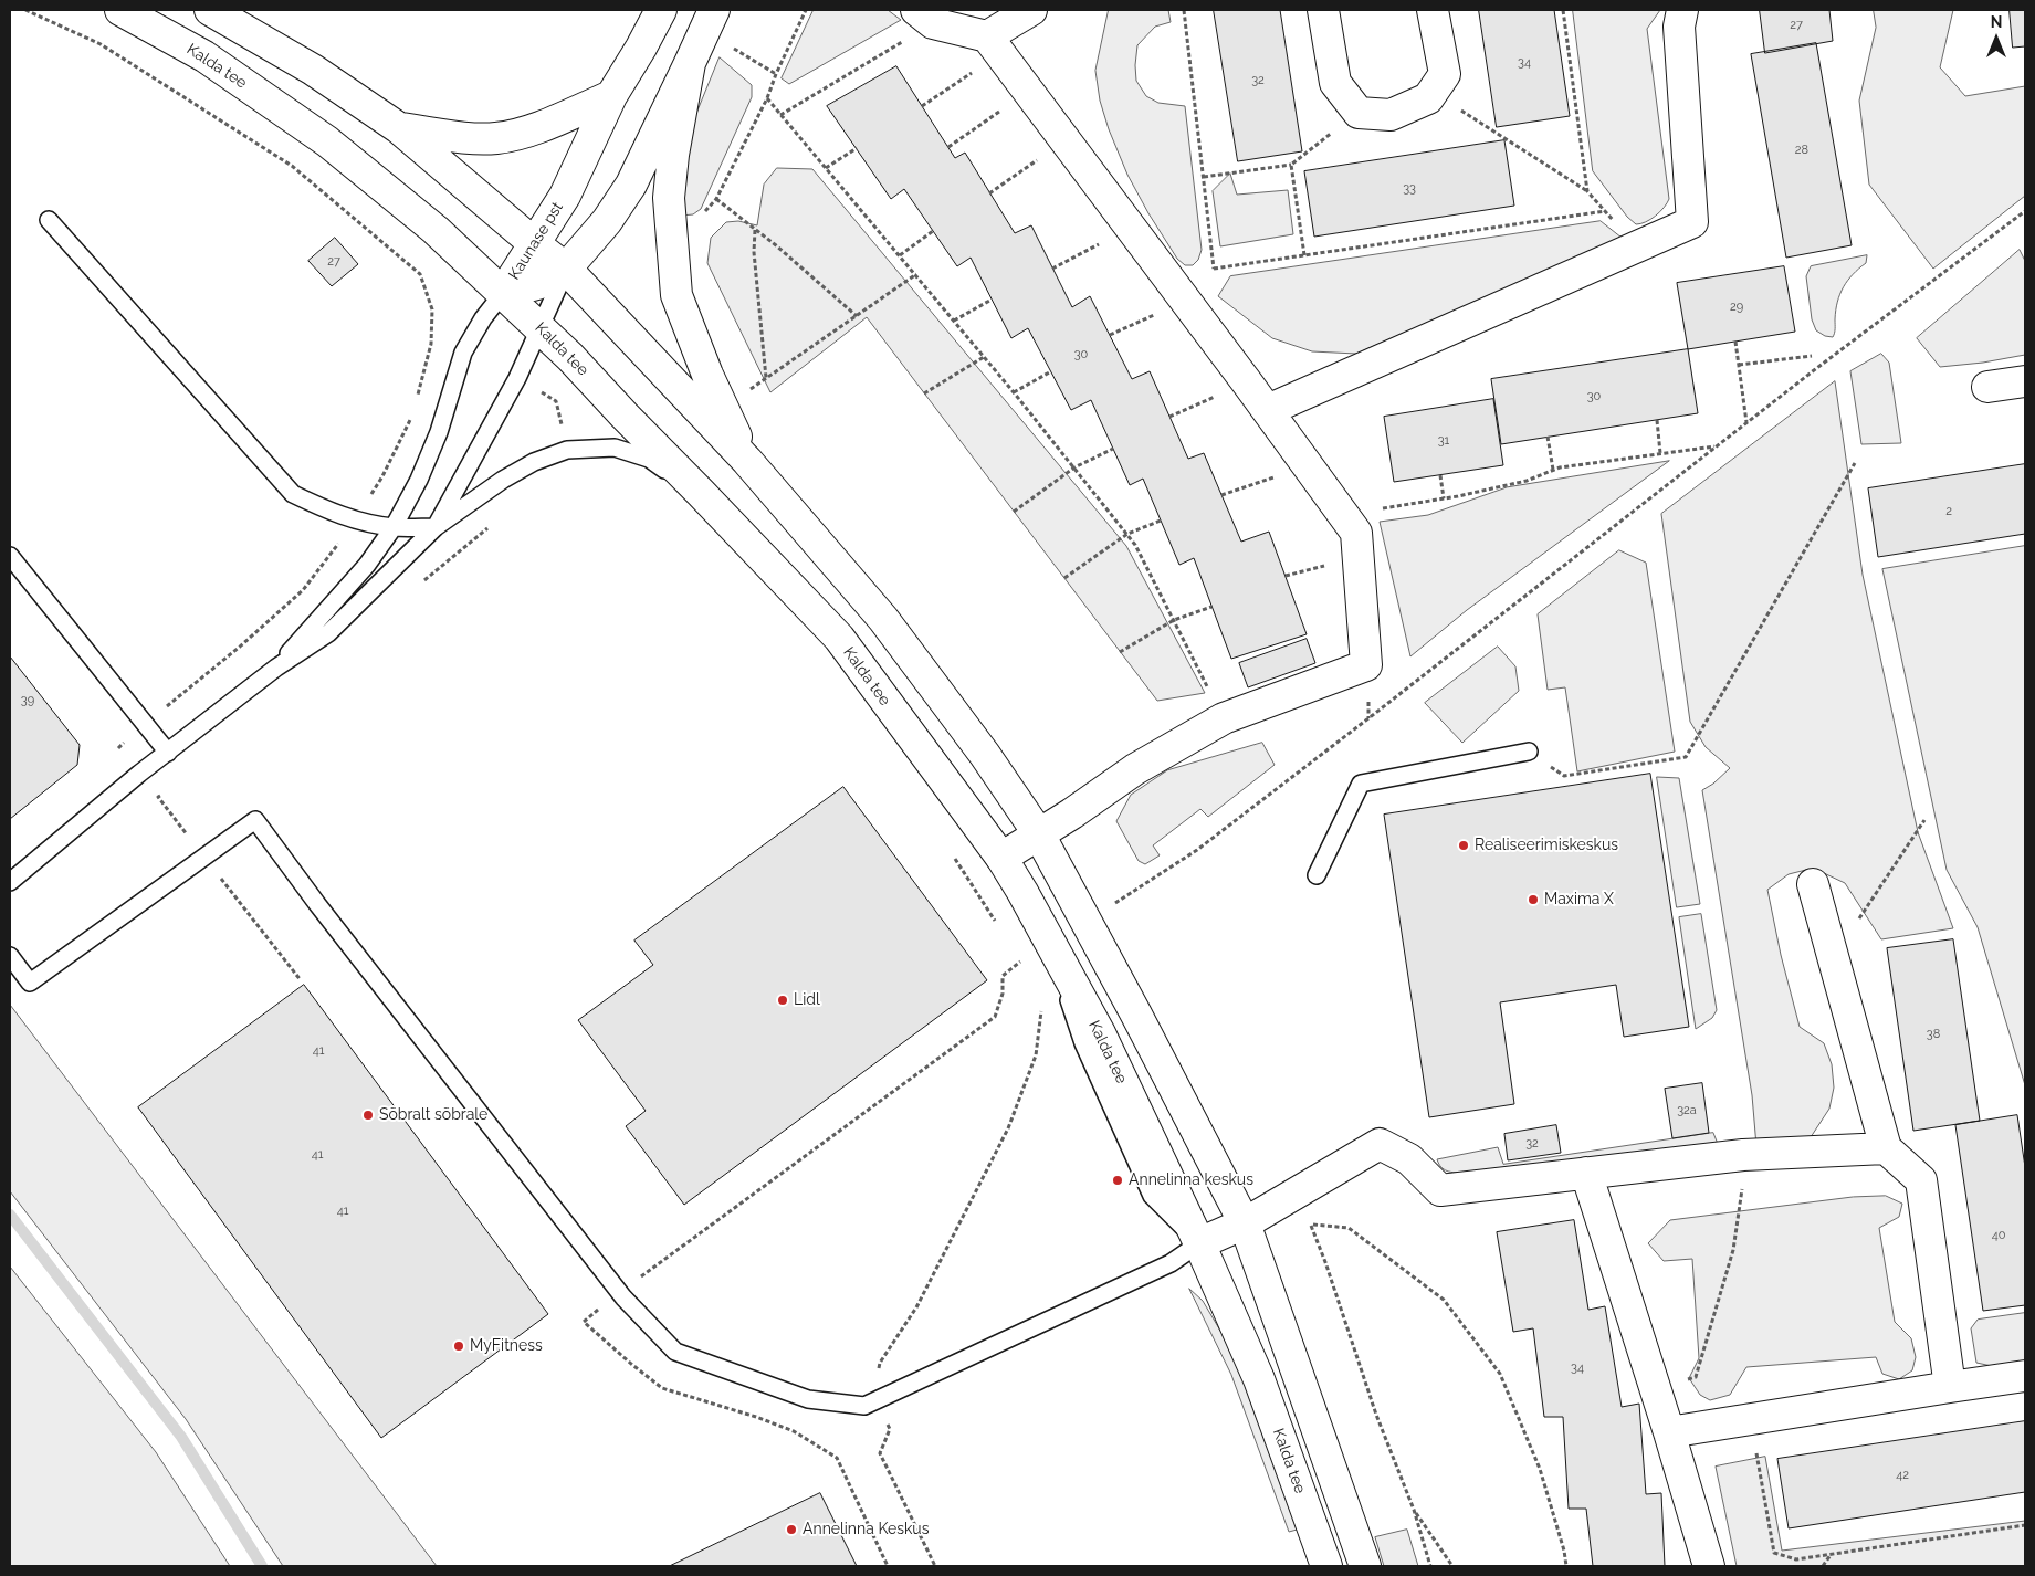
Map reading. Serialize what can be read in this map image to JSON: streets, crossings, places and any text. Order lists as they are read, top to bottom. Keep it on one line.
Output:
{"streets":{"street":["Kalda tee","Kaunase pst"]},"crossings":[["Kalda tee","Kaunase pst"]],"places":["Realiseerimiskeskus","Maxima X","Lidl","Sõbralt sõbrale","Annelinna keskus","MyFitness","Annelinna Keskus"],"house_numbers":["27","34","32","28","33","27","29","30","30","31","2","39","38","41","32a","32","41","41","40","34","42"],"north":"top"}
